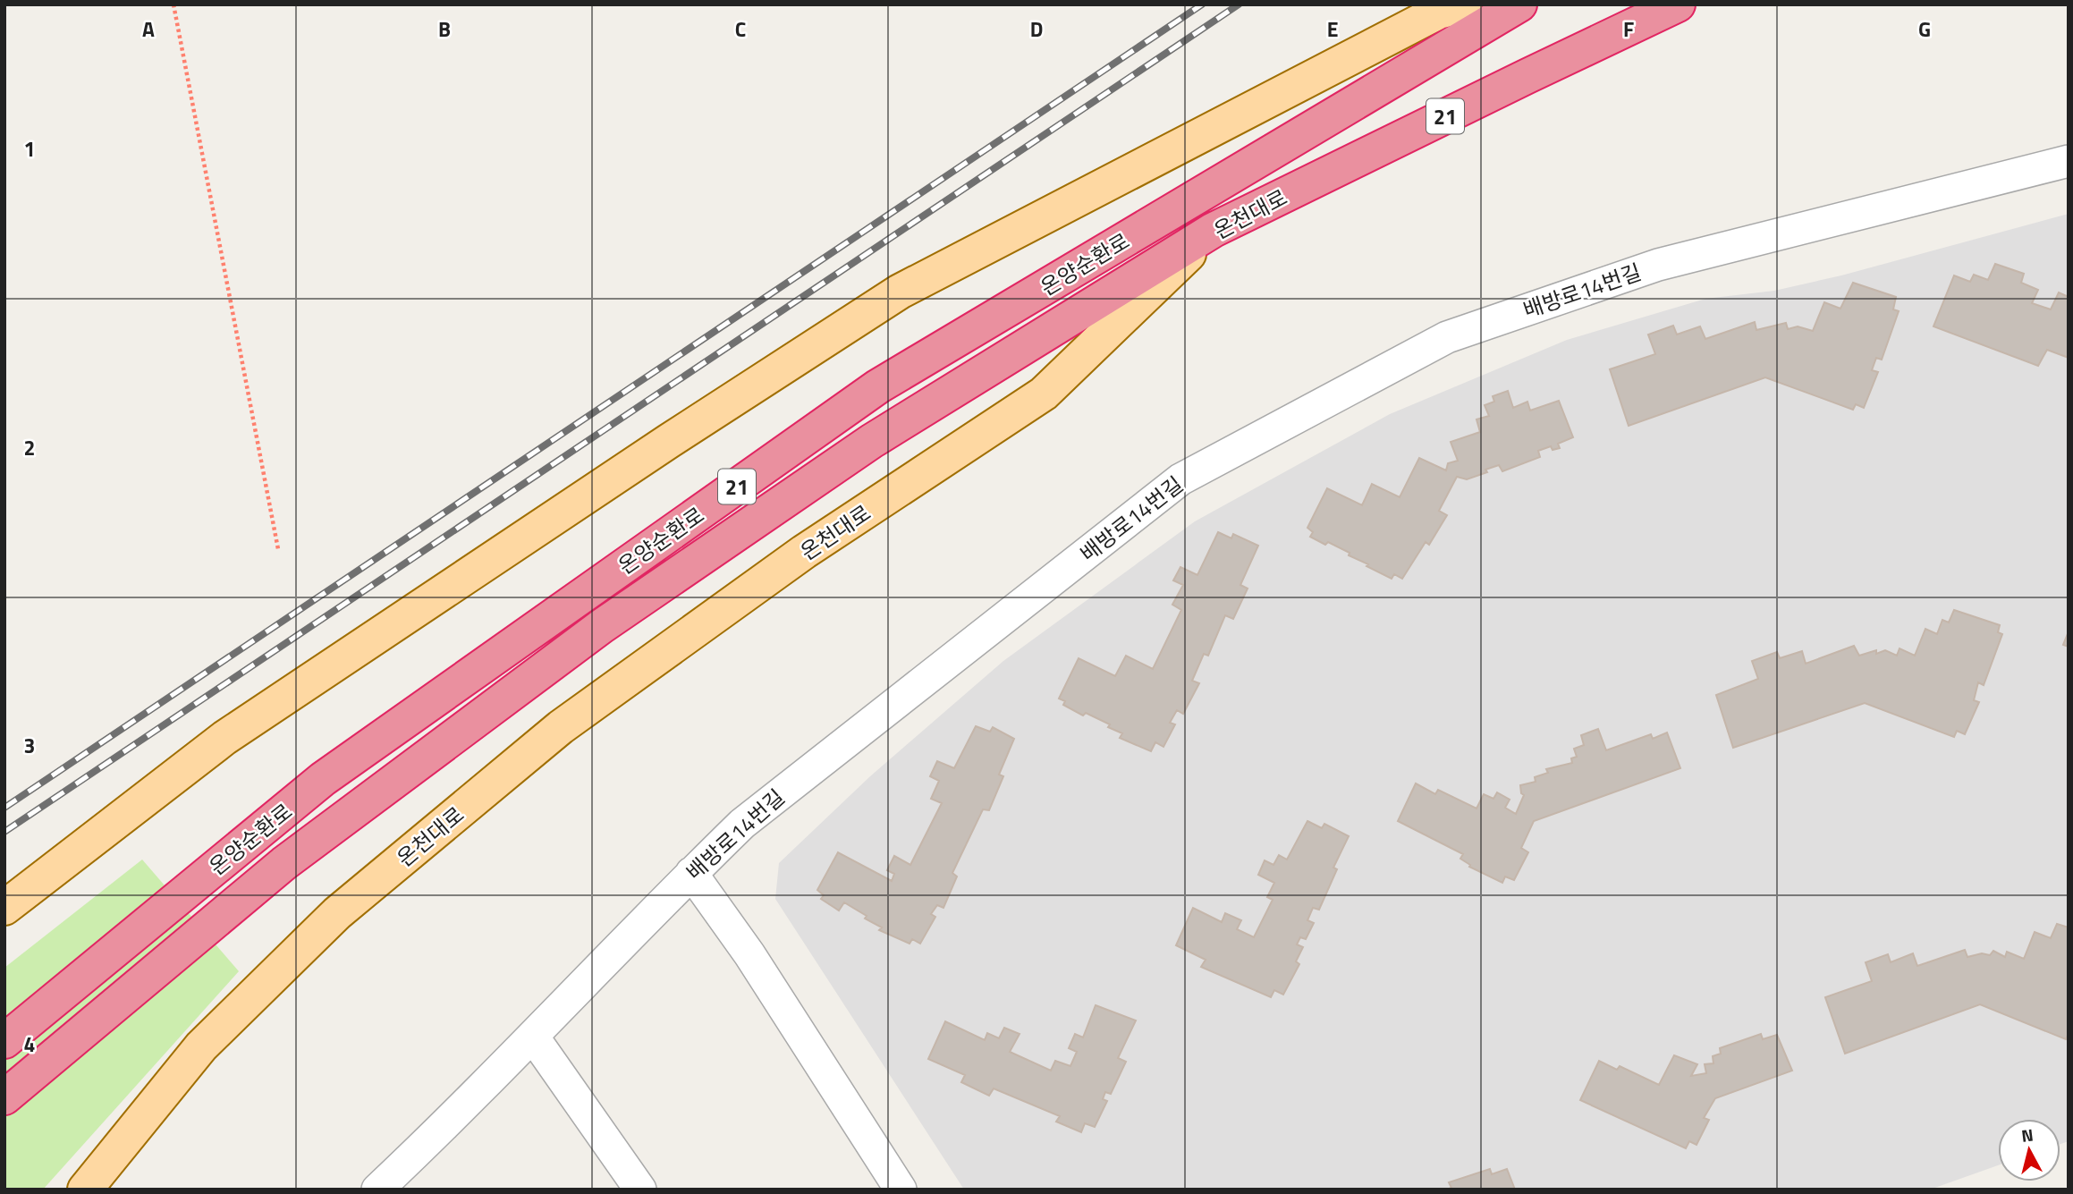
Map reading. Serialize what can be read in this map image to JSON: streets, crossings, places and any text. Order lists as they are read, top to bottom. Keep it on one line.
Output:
{"streets":{"highway":["21","온천대로","온양순환로"],"street":["배방로14번길"]},"crossings":[["온천대로","온양순환로"]],"north":"top","grid":{"columns":["A","B","C","D","E","F","G"],"rows":["1","2","3","4"]}}
